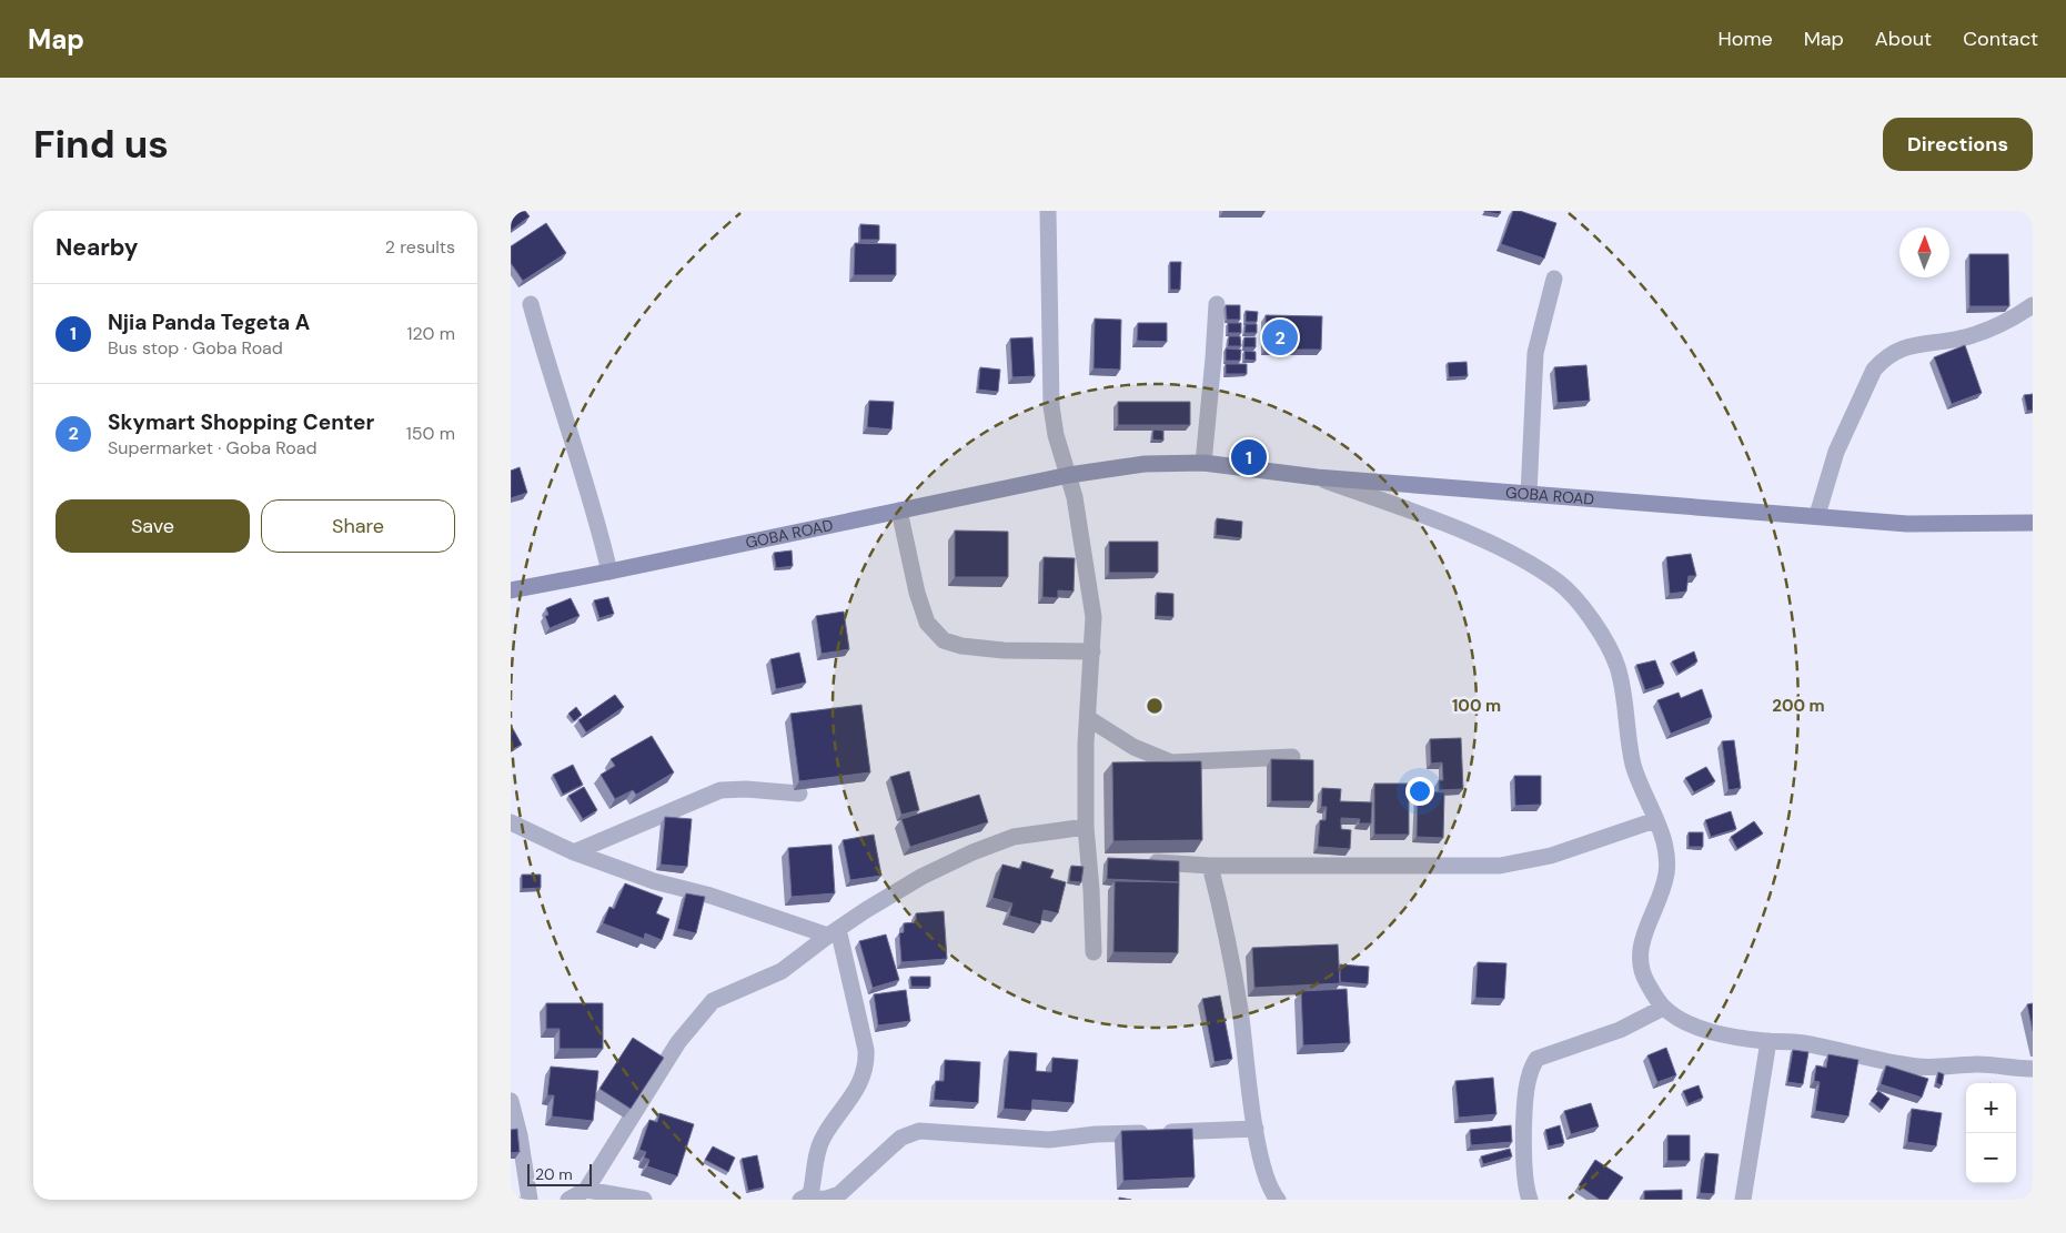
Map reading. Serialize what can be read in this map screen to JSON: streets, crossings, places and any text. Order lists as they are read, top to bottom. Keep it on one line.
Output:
{"streets":{"main road":["GOBA ROAD"]},"scale_bar":"20 m","north":"top","page":{"header":"Map","nav":["Home","Map","About","Contact"],"buttons":["Directions",["Save","Share"]],"title":"Find us","heading":["Nearby","2 results"],"list":[{"mark":"1","name":"Njia Panda Tegeta A","note":"Bus stop · Goba Road","value":"120 m"},{"mark":"2","name":"Skymart Shopping Center","note":"Supermarket · Goba Road","value":"150 m"}],"pins":["2","1"],"map_buttons":["+","−"],"scale":"20 m"},"rings":["100 m","200 m"]}
